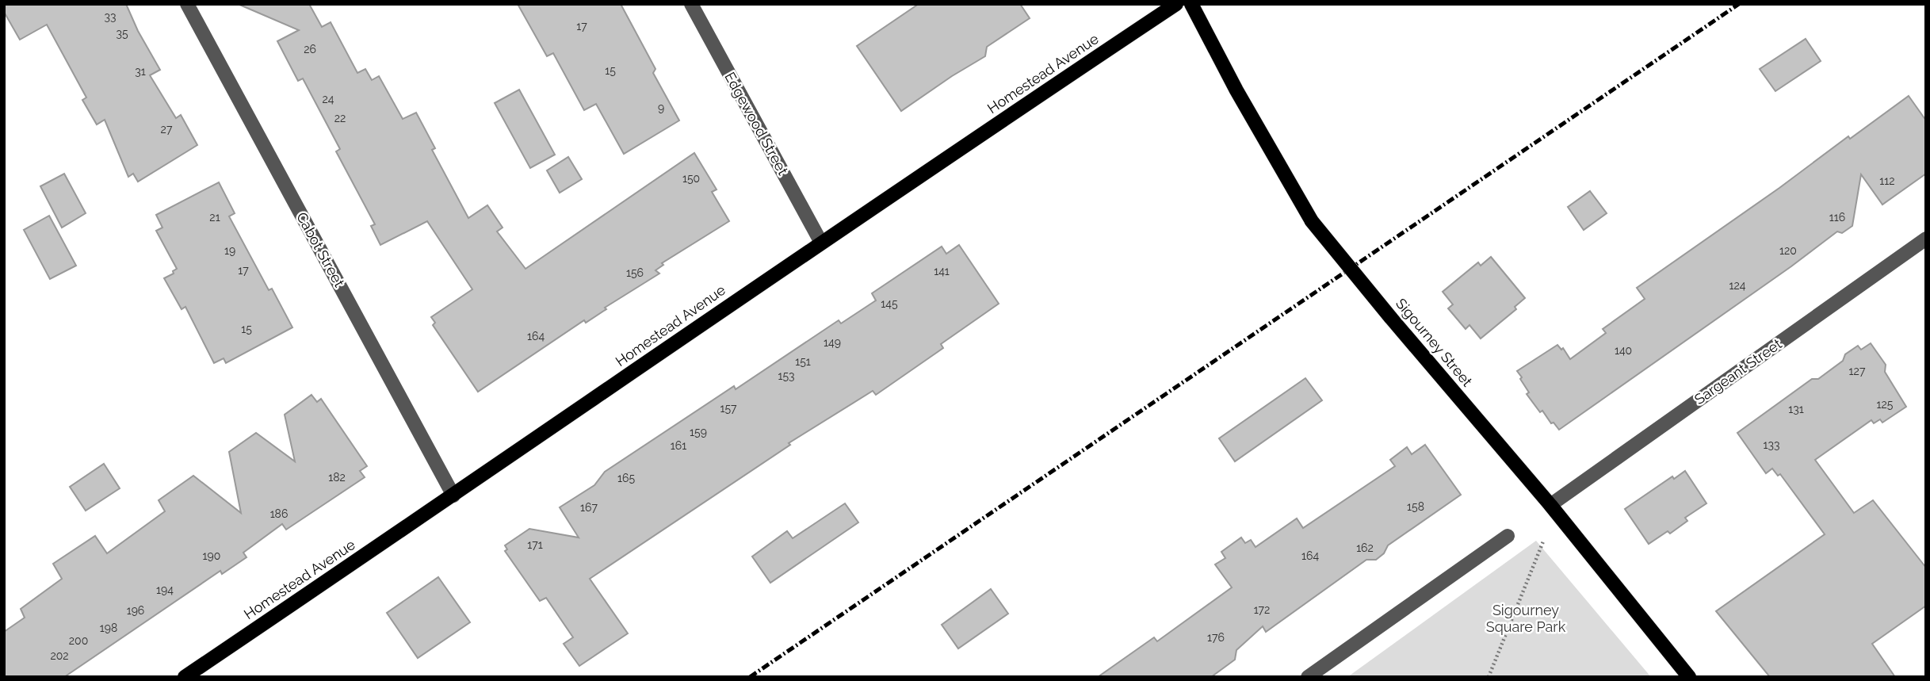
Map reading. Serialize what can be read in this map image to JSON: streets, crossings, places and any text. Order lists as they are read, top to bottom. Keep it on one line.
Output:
{"streets":{"main road":["Homestead Avenue","Sigourney Street"],"street":["Edgewood Street","Cabot Street","Sargeant Street"]},"crossings":[["Homestead Avenue","Edgewood Street"],["Homestead Avenue","Cabot Street"],["Sigourney Street","Sargeant Street"]],"parks":["Sigourney Square Park"],"house_numbers":["33","17","35","26","15","31","24","9","22","27","150","112","21","116","19","120","17","141","156","124","145","15","164","149","140","151","127","153","125","157","131","159","133","161","182","165","158","167","186","171","162","190","164","194","172","196","198","176","200","202"]}
